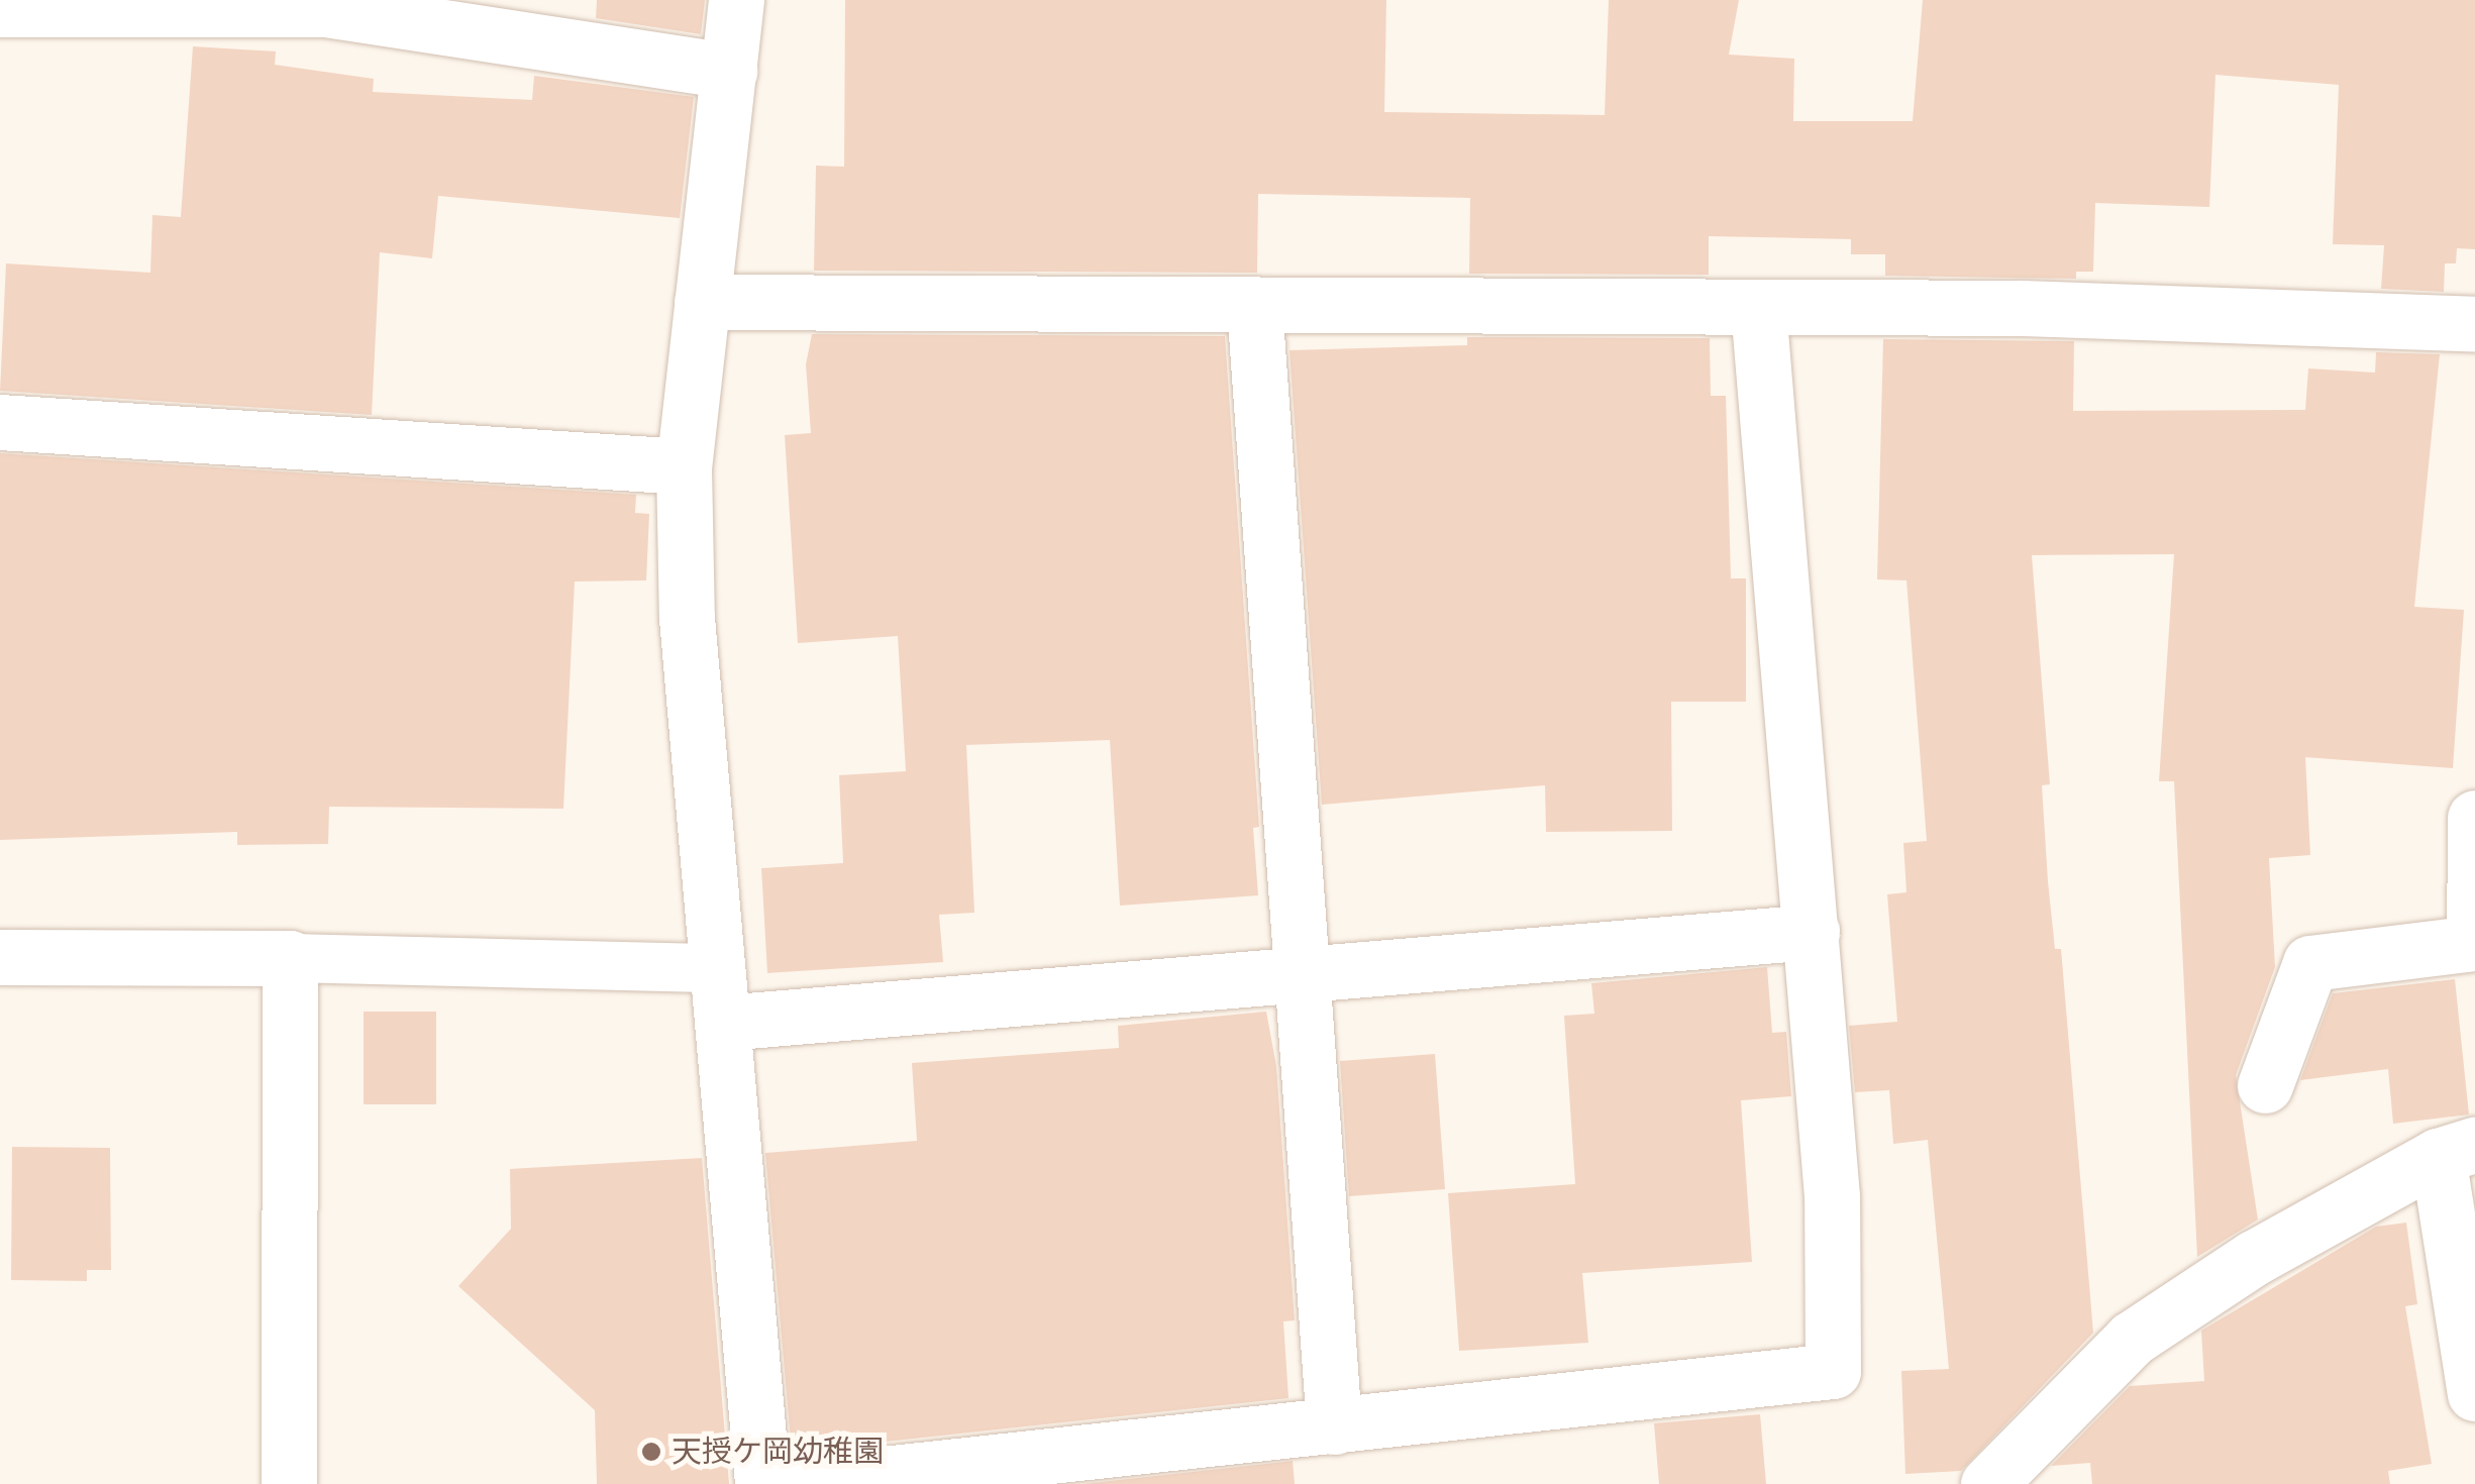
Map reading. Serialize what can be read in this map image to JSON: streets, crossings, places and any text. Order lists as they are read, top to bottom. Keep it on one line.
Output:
{"places":["天授ケ岡幼稚園"]}
